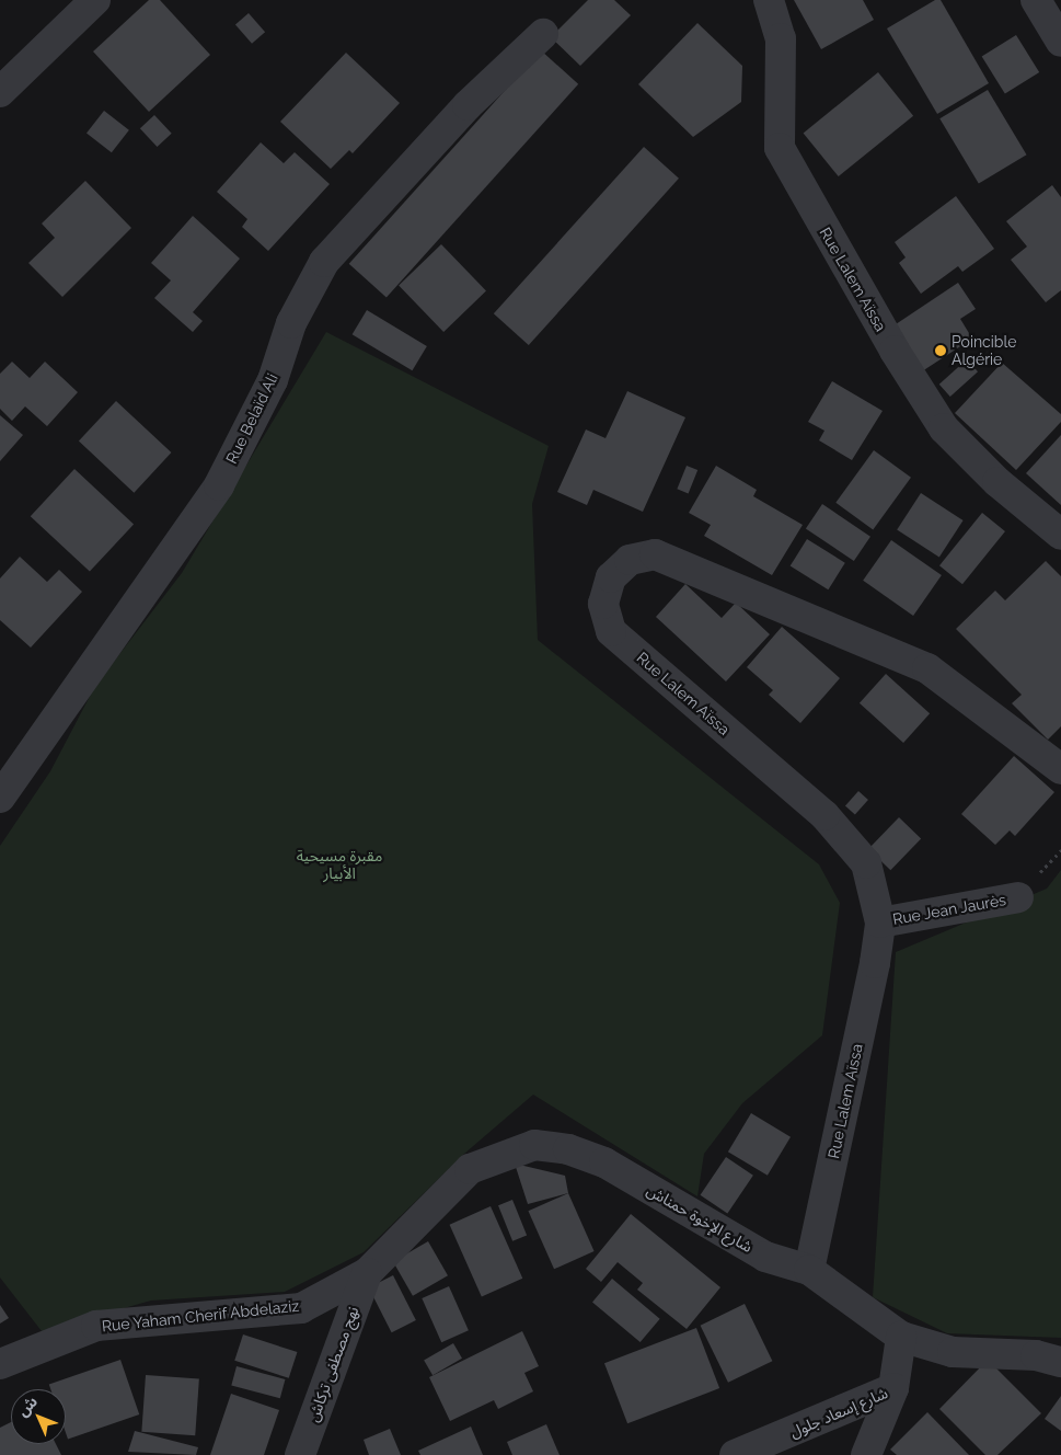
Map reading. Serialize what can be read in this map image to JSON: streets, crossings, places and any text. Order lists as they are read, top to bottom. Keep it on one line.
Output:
{"streets":{"street":["Rue Lalem Aïssa","Rue Belaïd Ali","Rue Jean Jaurès","شارع الإخوة حمناش","Rue Yaham Cherif Abdelaziz","نهج مصطفى تركاش","شارع إسعاد جلول"]},"crossings":[["Rue Lalem Aïssa","Rue Jean Jaurès"],["Rue Lalem Aïssa","شارع الإخوة حمناش"],["شارع الإخوة حمناش","Rue Yaham Cherif Abdelaziz"],["شارع الإخوة حمناش","نهج مصطفى تركاش"],["شارع الإخوة حمناش","شارع إسعاد جلول"],["Rue Yaham Cherif Abdelaziz","نهج مصطفى تركاش"]],"parks":["مقبرة مسيحية الأبيار"],"places":["Poincible Algérie"],"north":"top left"}
